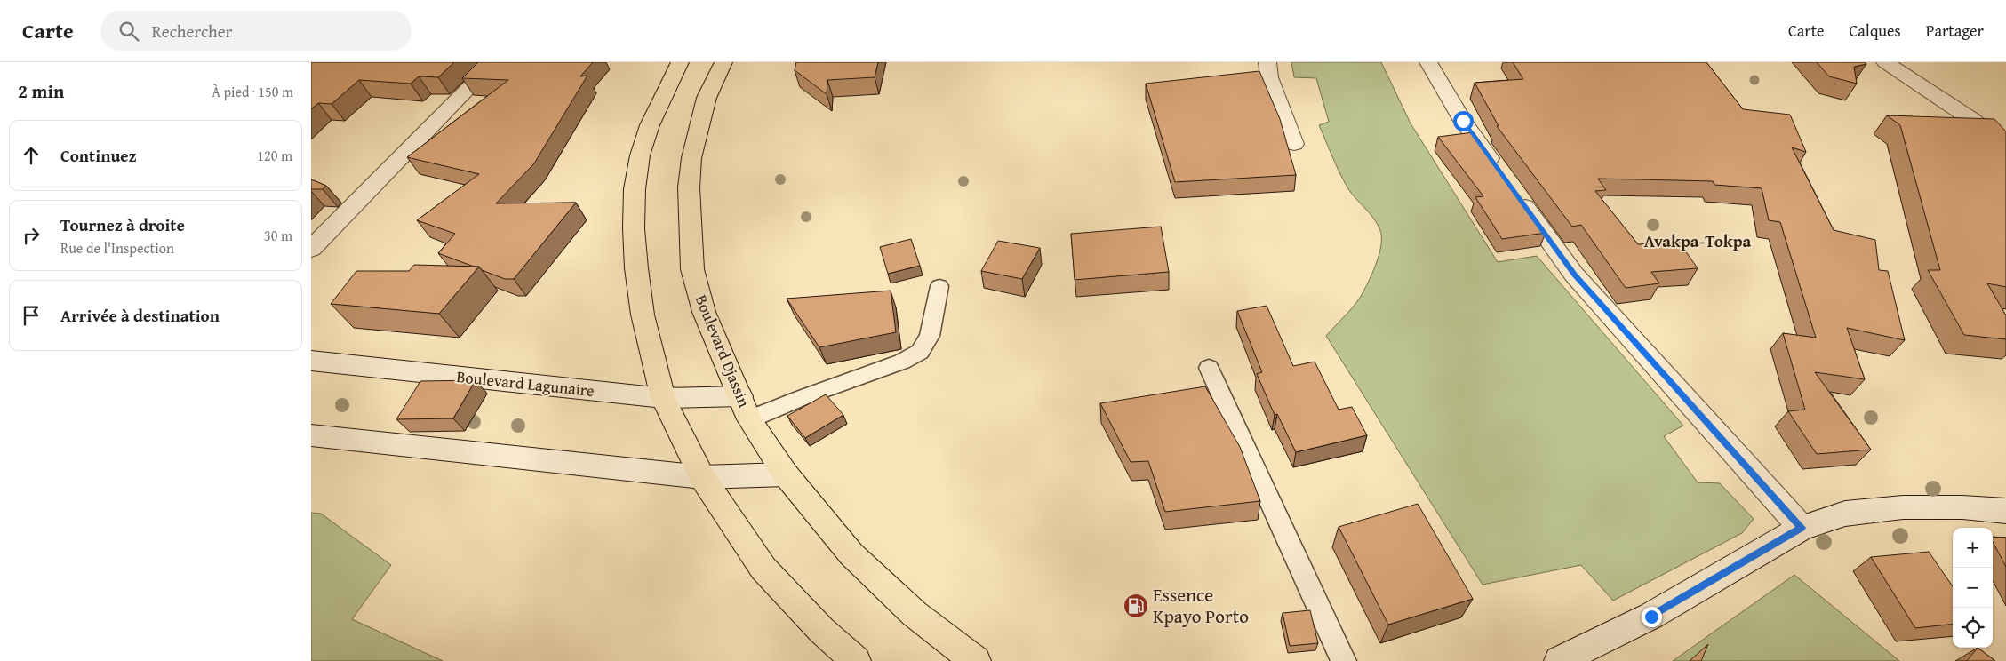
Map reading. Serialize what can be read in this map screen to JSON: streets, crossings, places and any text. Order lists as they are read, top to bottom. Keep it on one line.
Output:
{"streets":{"highway":["Boulevard Djassin"],"street":["Boulevard Lagunaire"]},"crossings":[["Boulevard Djassin","Boulevard Lagunaire"]],"districts":["Avakpa-Tokpa"],"places":{"fuel station":["Essence Kpayo Porto"]},"page":{"header":"Carte","search":"Rechercher","nav":["Carte","Calques","Partager"],"heading":["2 min","À pied · 150 m"],"list":[["Continuez","120 m"],["Tournez à droite","Rue de l'Inspection","30 m"],"Arrivée à destination"],"map_buttons":["+","−"]}}
